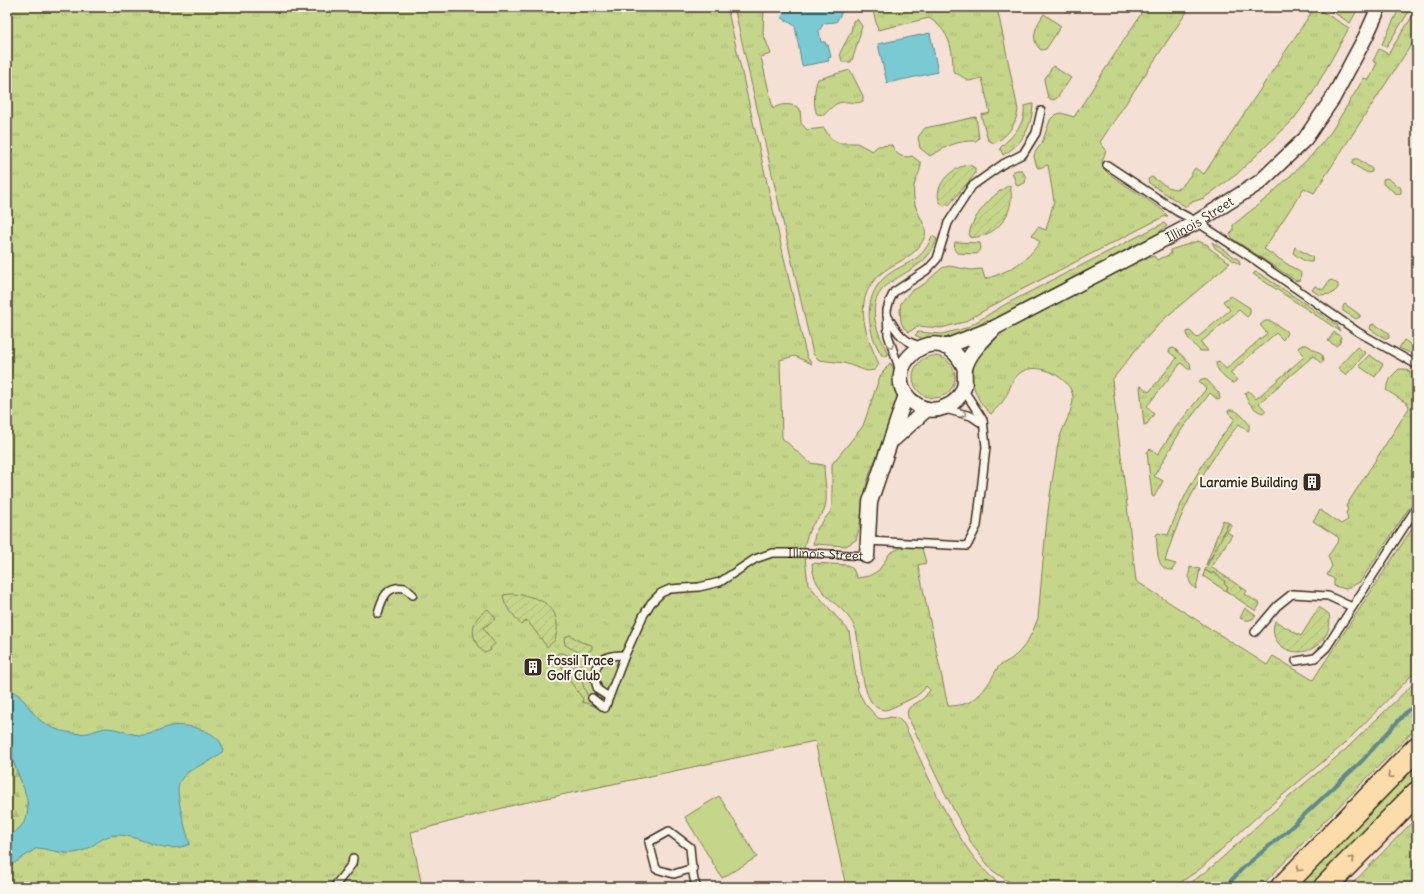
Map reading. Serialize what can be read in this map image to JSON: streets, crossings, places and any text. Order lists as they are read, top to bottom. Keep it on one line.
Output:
{"streets":{"street":["Illinois Street"]},"places":{"building":["Laramie Building","Fossil Trace Golf Club"]}}
